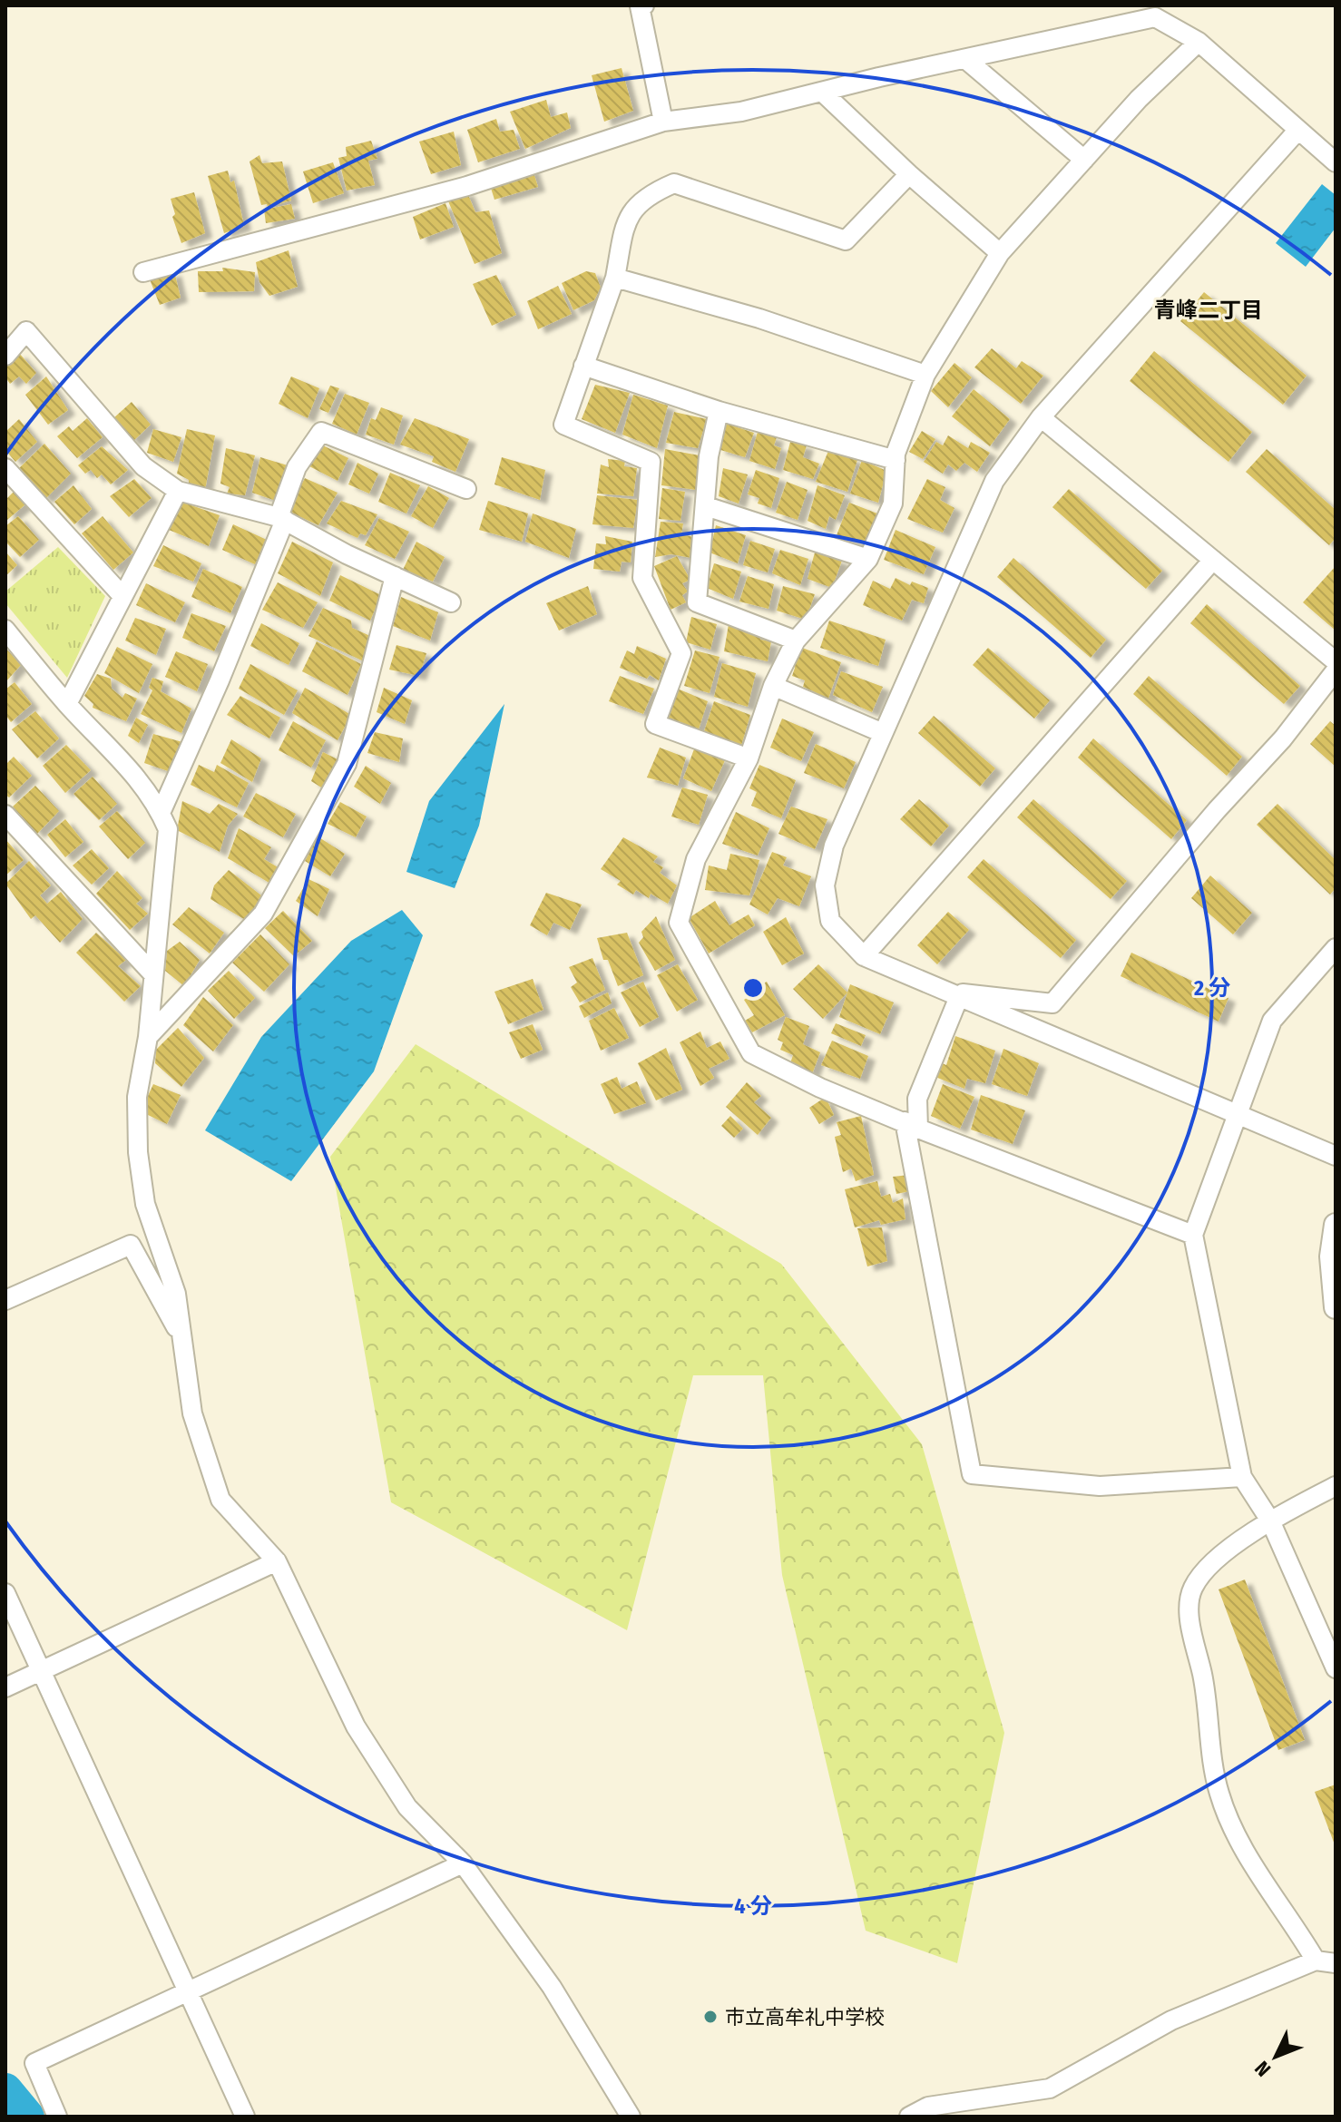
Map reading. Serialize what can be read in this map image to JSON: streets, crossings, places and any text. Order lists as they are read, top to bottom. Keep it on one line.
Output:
{"districts":["青峰二丁目"],"places":["市立高牟礼中学校"],"north":"bottom left","rings":["2 分","4 分"]}
